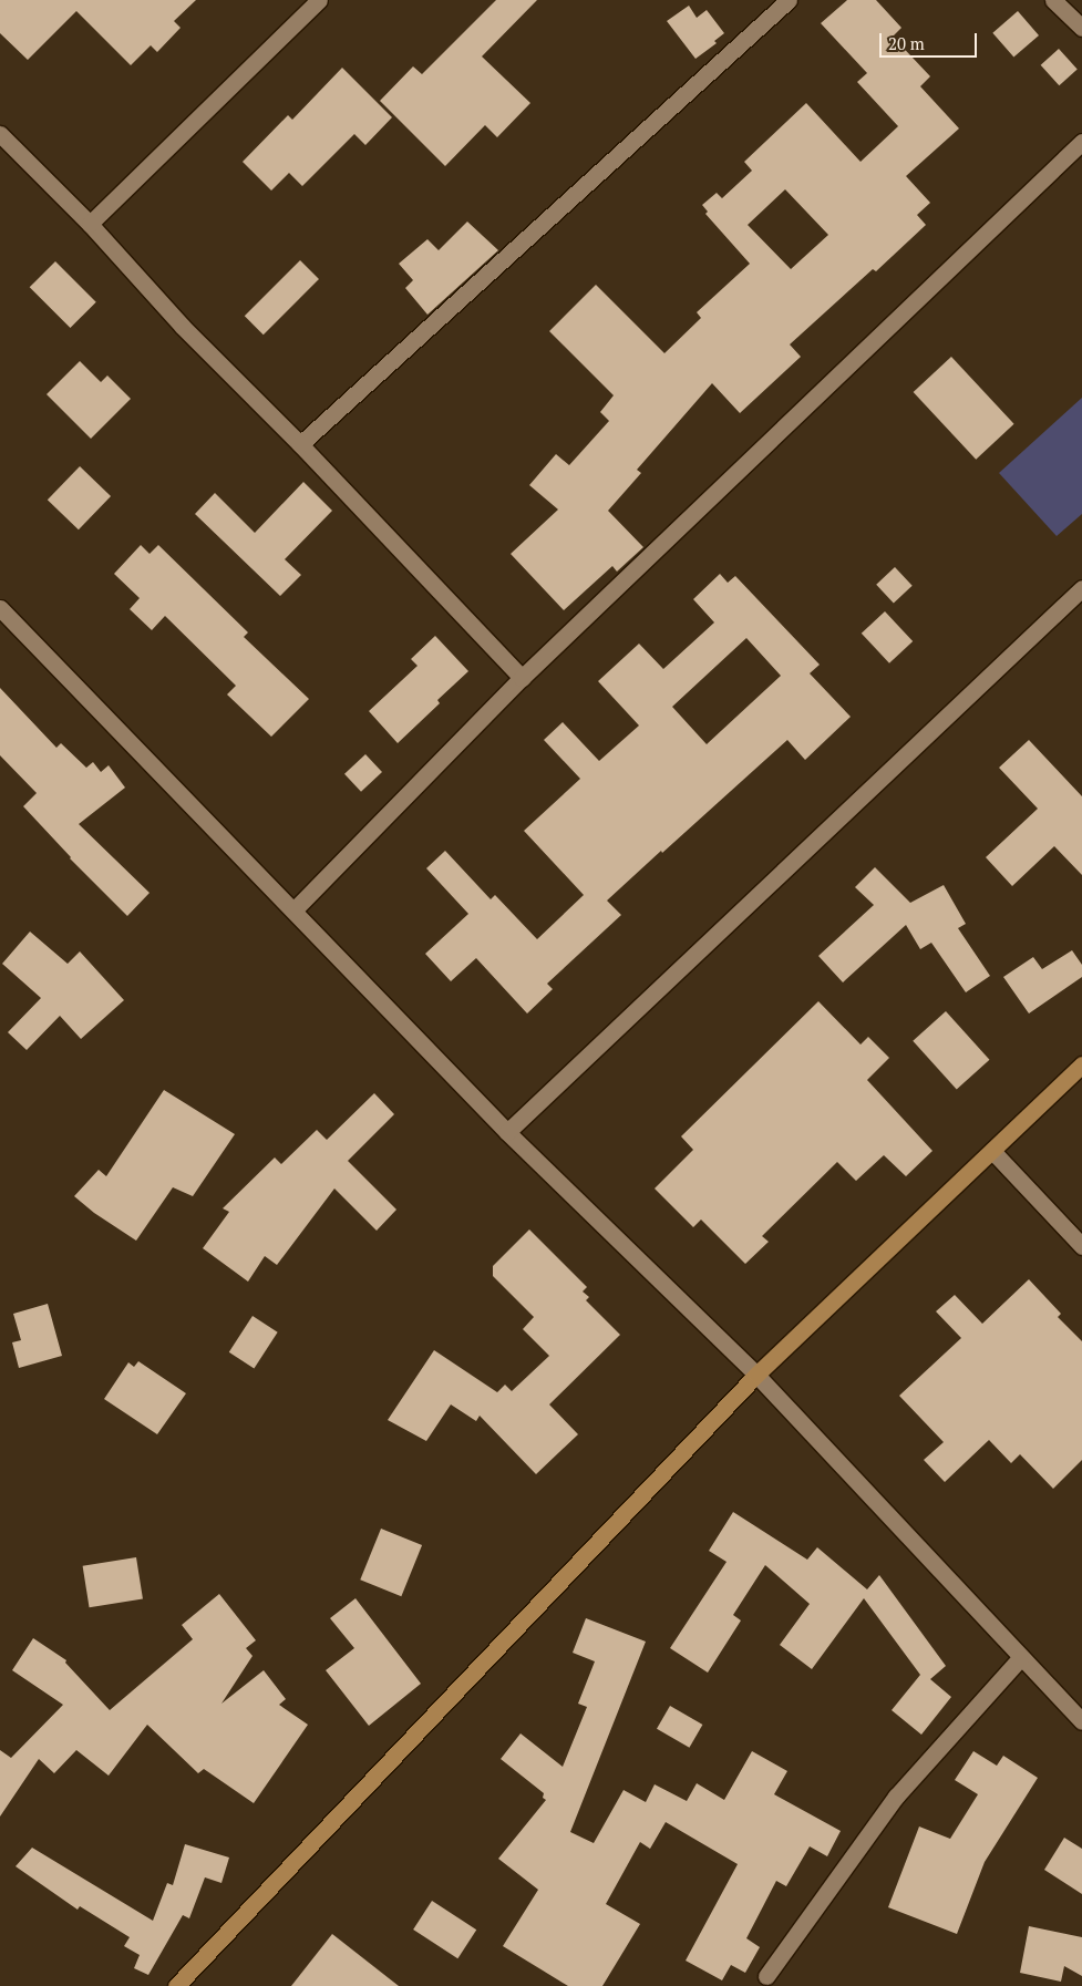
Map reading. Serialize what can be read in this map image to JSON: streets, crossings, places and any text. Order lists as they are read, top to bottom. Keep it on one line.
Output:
{"scale_bar":"20 m"}
